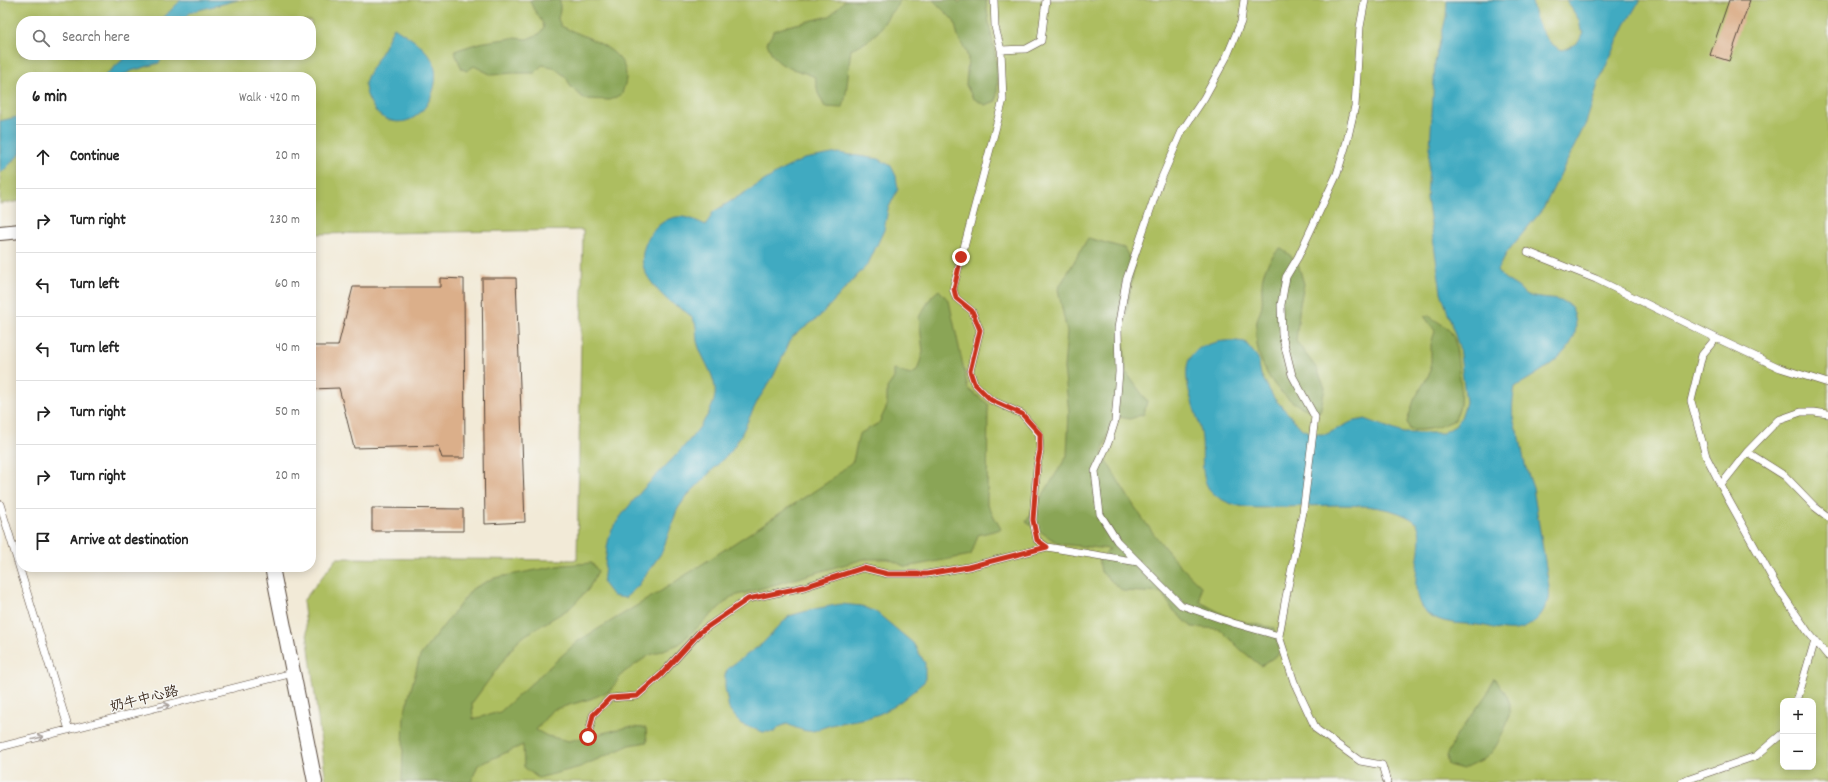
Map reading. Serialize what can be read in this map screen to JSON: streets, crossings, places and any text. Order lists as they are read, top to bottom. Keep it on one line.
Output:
{"streets":{"lane":["奶牛中心路"]},"one_way":["奶牛中心路"],"page":{"search":"Search here","heading":["6 min","Walk · 420 m"],"list":[["Continue","20 m"],["Turn right","230 m"],["Turn left","60 m"],["Turn left","40 m"],["Turn right","50 m"],["Turn right","20 m"],"Arrive at destination"],"map_buttons":["+","−"]}}
